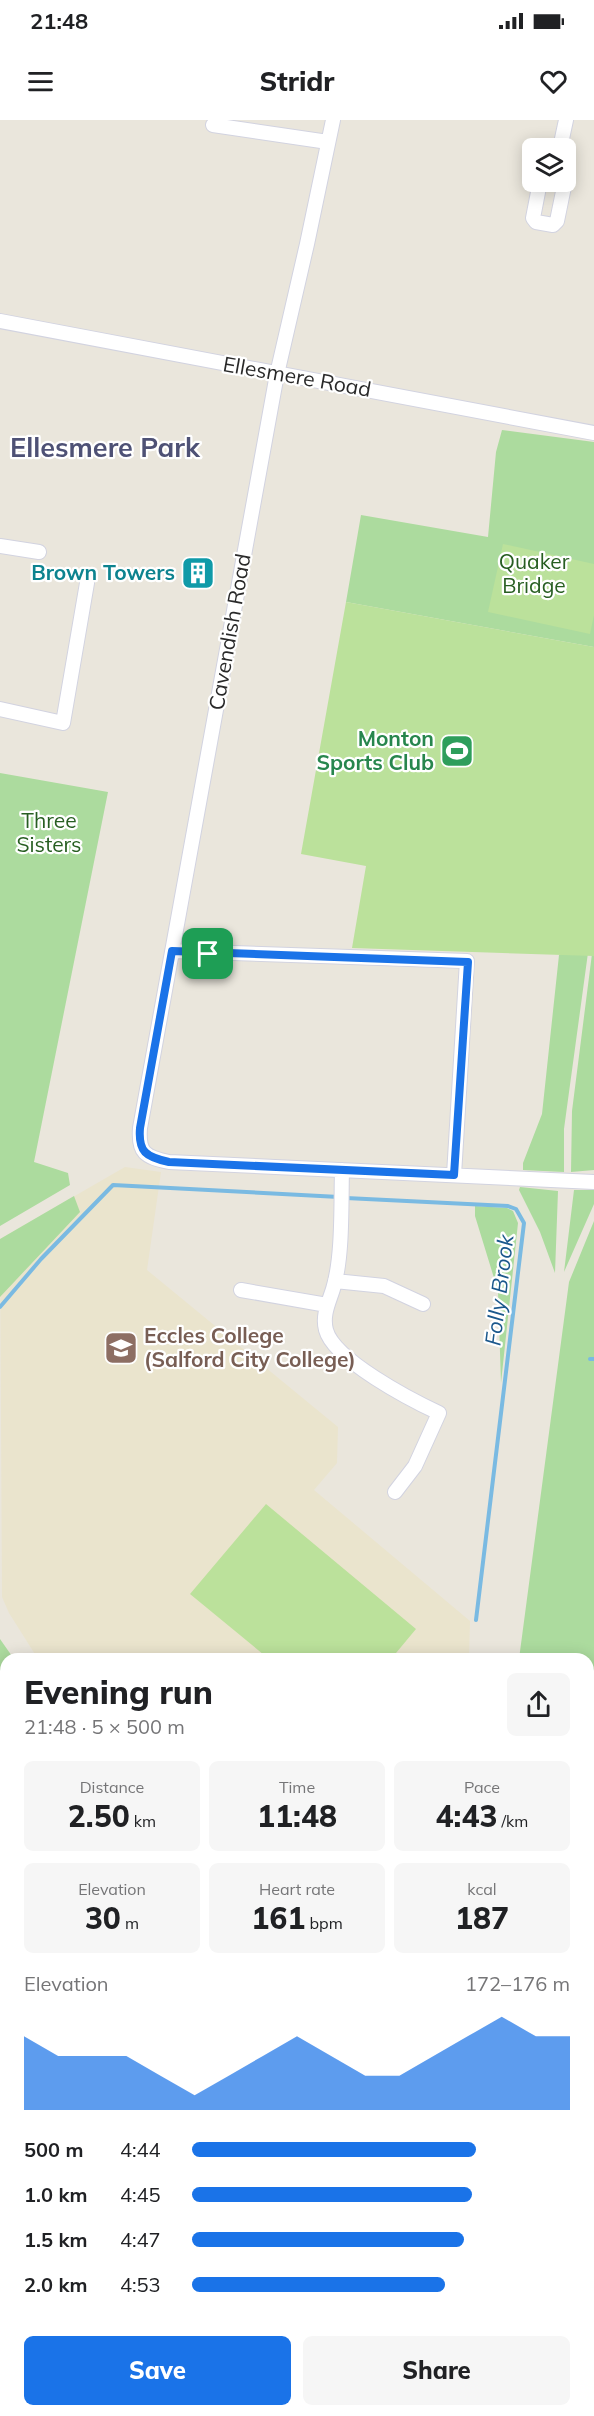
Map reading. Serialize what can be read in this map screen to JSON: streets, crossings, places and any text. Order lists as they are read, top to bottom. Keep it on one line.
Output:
{"streets":{"street":["Ellesmere Road","Cavendish Road"]},"crossings":[["Ellesmere Road","Cavendish Road"]],"districts":["Ellesmere Park"],"water":["Folly Brook"],"parks":["Quaker Bridge","Three Sisters"],"places":{"building":["Brown Towers"],"sports":["Monton Sports Club"],"school or university":["Eccles College (Salford City College)"]},"page":{"status":"21:48","header":"Stridr","heading":["Evening run","21:48 · 5 × 500 m"],"stats":[["Distance","2.50 km"],["Time","11:48"],["Pace","4:43 /km"],["Elevation","30 m"],["Heart rate","161 bpm"],["kcal","187"]],"chart":["Elevation","172–176 m"],"list":[{"name":"500 m","note":"4:44"},{"name":"1.0 km","note":"4:45"},{"name":"1.5 km","note":"4:47"},{"name":"2.0 km","note":"4:53"}],"buttons":["Save","Share"]}}
